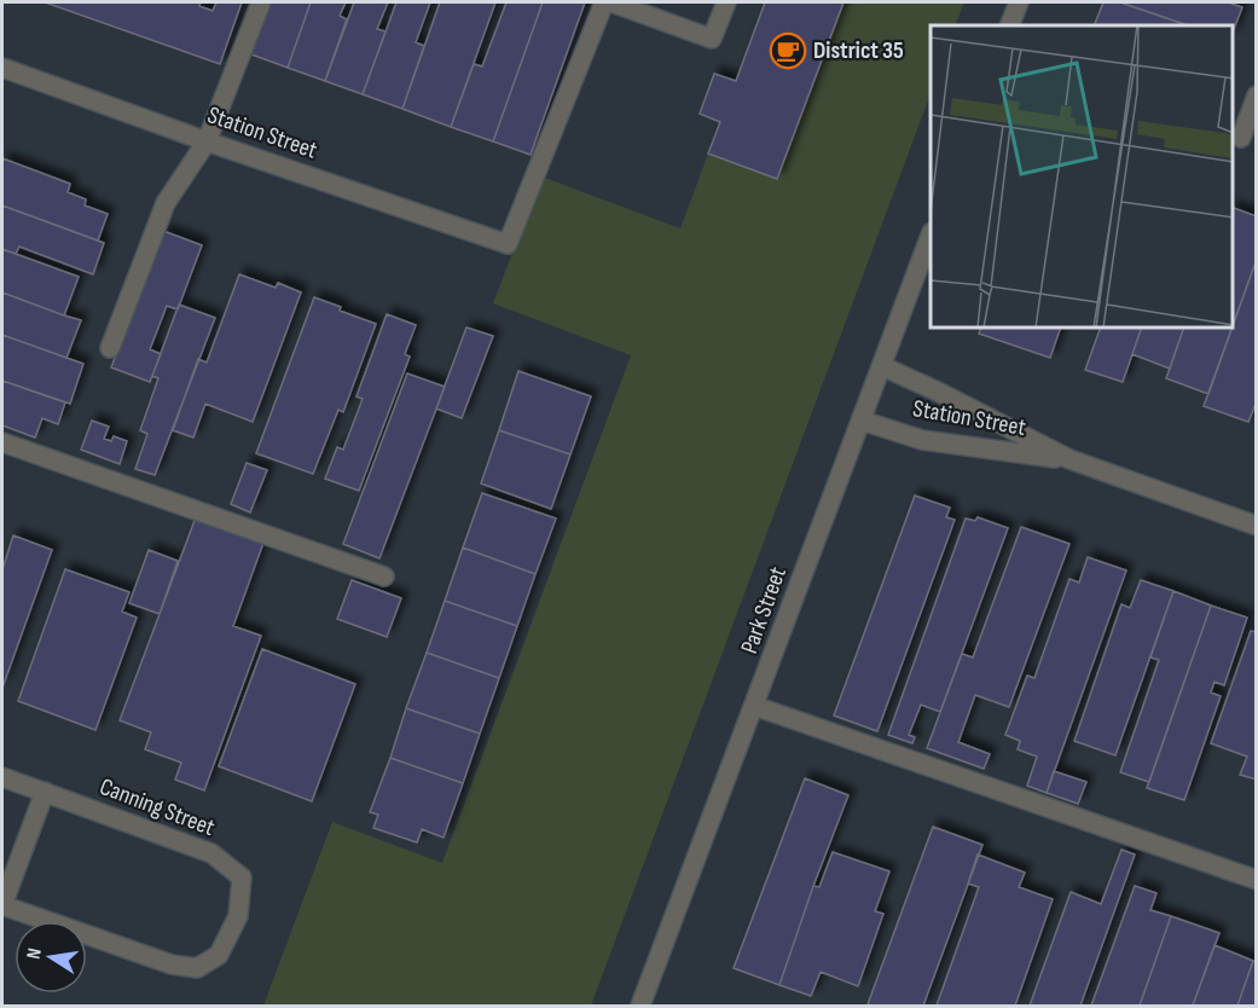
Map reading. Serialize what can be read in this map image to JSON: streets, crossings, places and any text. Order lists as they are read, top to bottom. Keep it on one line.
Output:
{"streets":{"street":["Station Street","Park Street","Canning Street"]},"crossings":[["Station Street","Park Street"]],"places":{"cafe":["District 35"]},"north":"left"}
